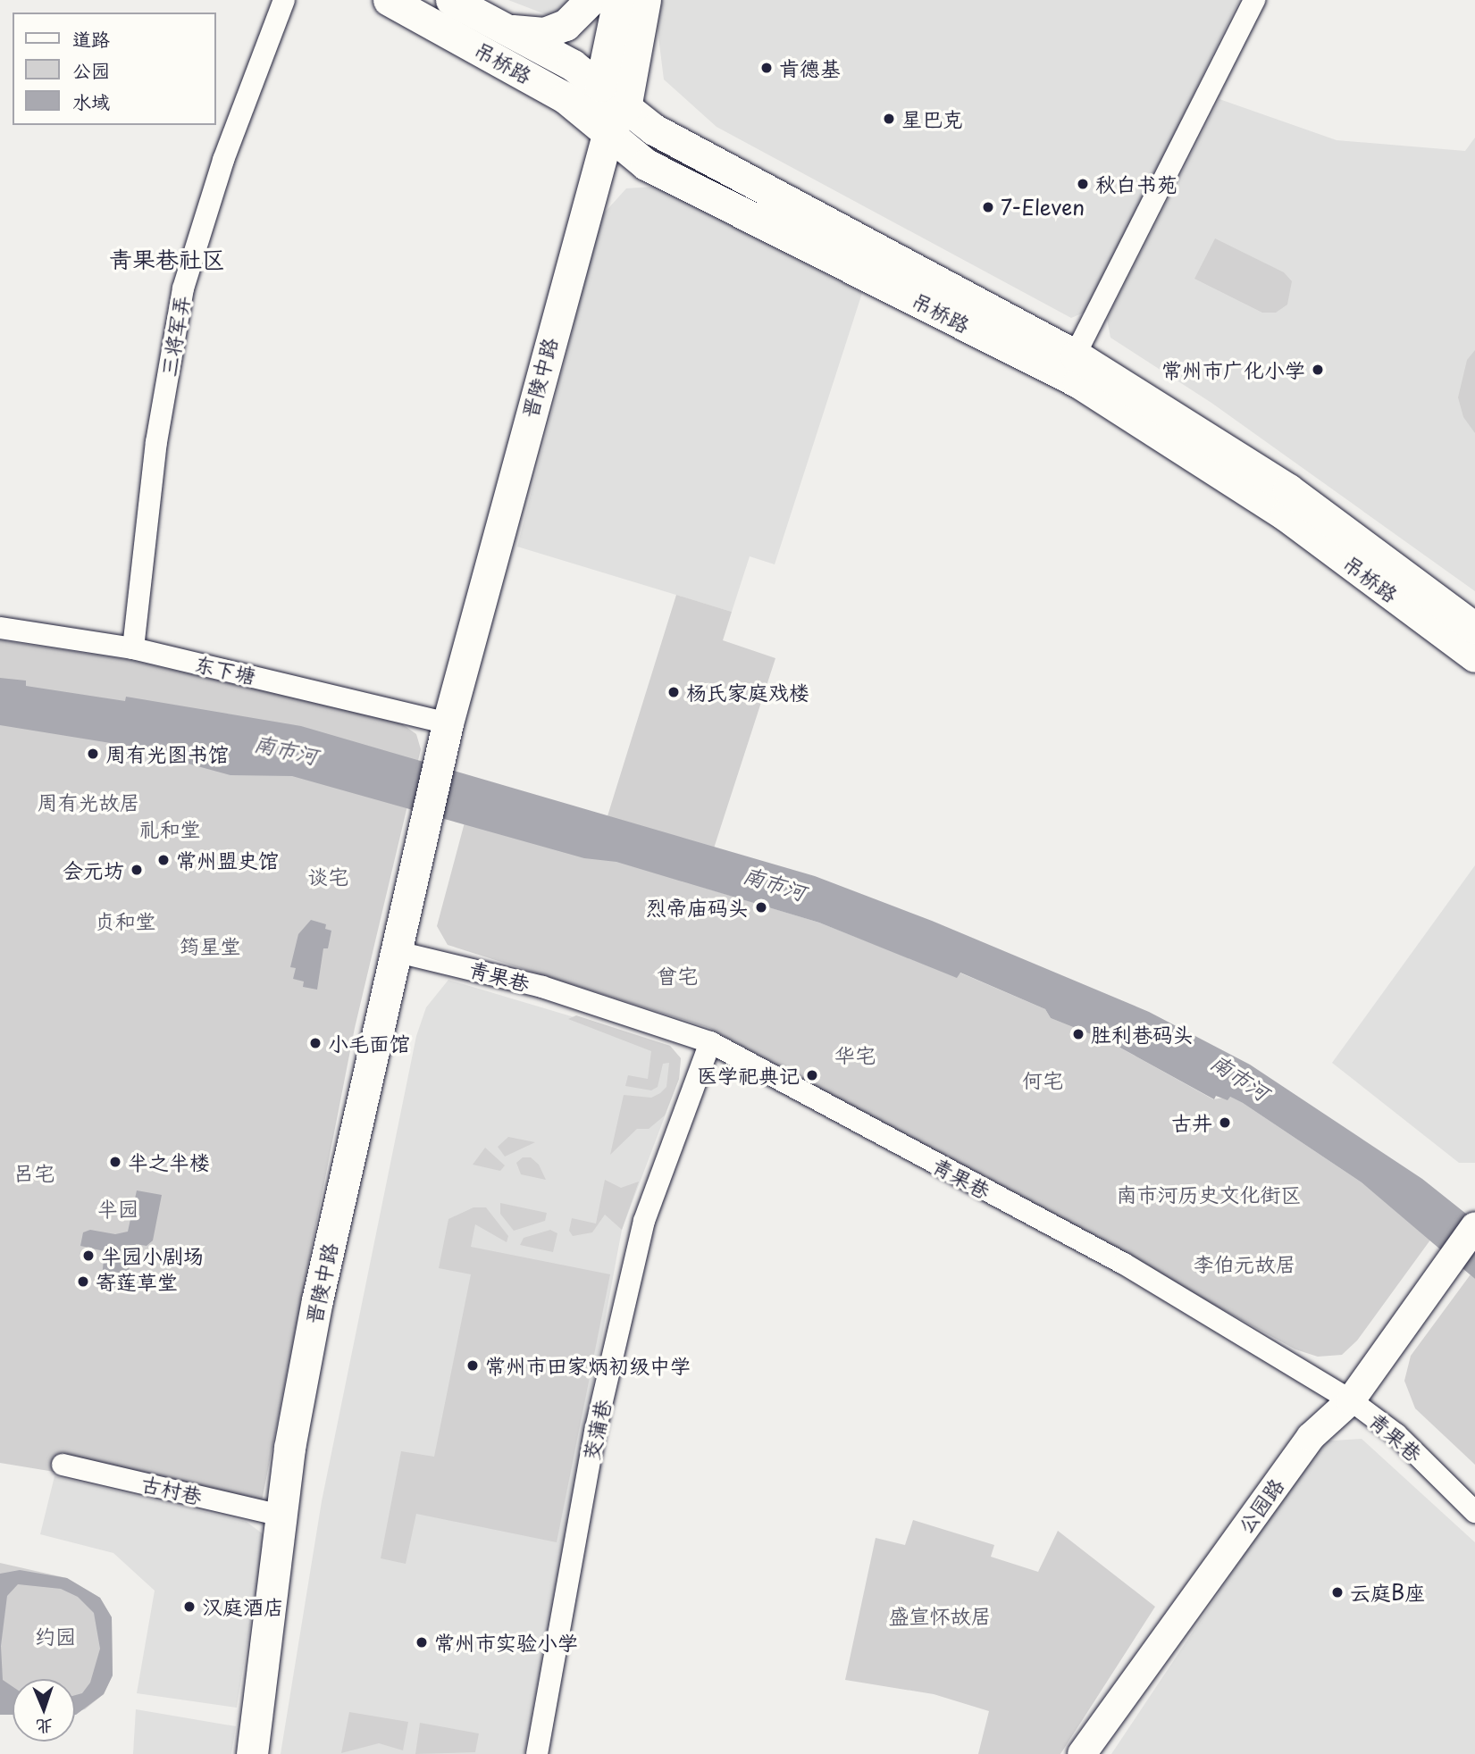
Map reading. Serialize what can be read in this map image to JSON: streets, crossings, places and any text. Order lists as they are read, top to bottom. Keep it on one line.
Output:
{"streets":{"main road":["吊桥路","晋陵中路"],"street":["三将军弄","东下塘","青果巷","茭蒲巷","古村巷","公园路"]},"crossings":[["吊桥路","晋陵中路"],["三将军弄","东下塘"],["晋陵中路","东下塘"],["晋陵中路","青果巷"],["晋陵中路","古村巷"],["青果巷","茭蒲巷"],["青果巷","公园路"]],"districts":["青果巷社区"],"water":["南市河"],"parks":["周有光故居","礼和堂","谈宅","贞和堂","筠星堂","曾宅","华宅","何宅","吕宅","南市河历史文化街区","半园","李伯元故居","盛宣怀故居","约园"],"places":["肯德基","星巴克","秋白书苑","7-Eleven","常州市广化小学","杨氏家庭戏楼","周有光图书馆","常州盟史馆","会元坊","烈帝庙码头","胜利巷码头","小毛面馆","医学祀典记","古井","半之半楼","半园小剧场","寄莲草堂","常州市田家炳初级中学","云庭B座","汉庭酒店","常州市实验小学"],"legend":["道路","公园","水域"],"north":"bottom"}
